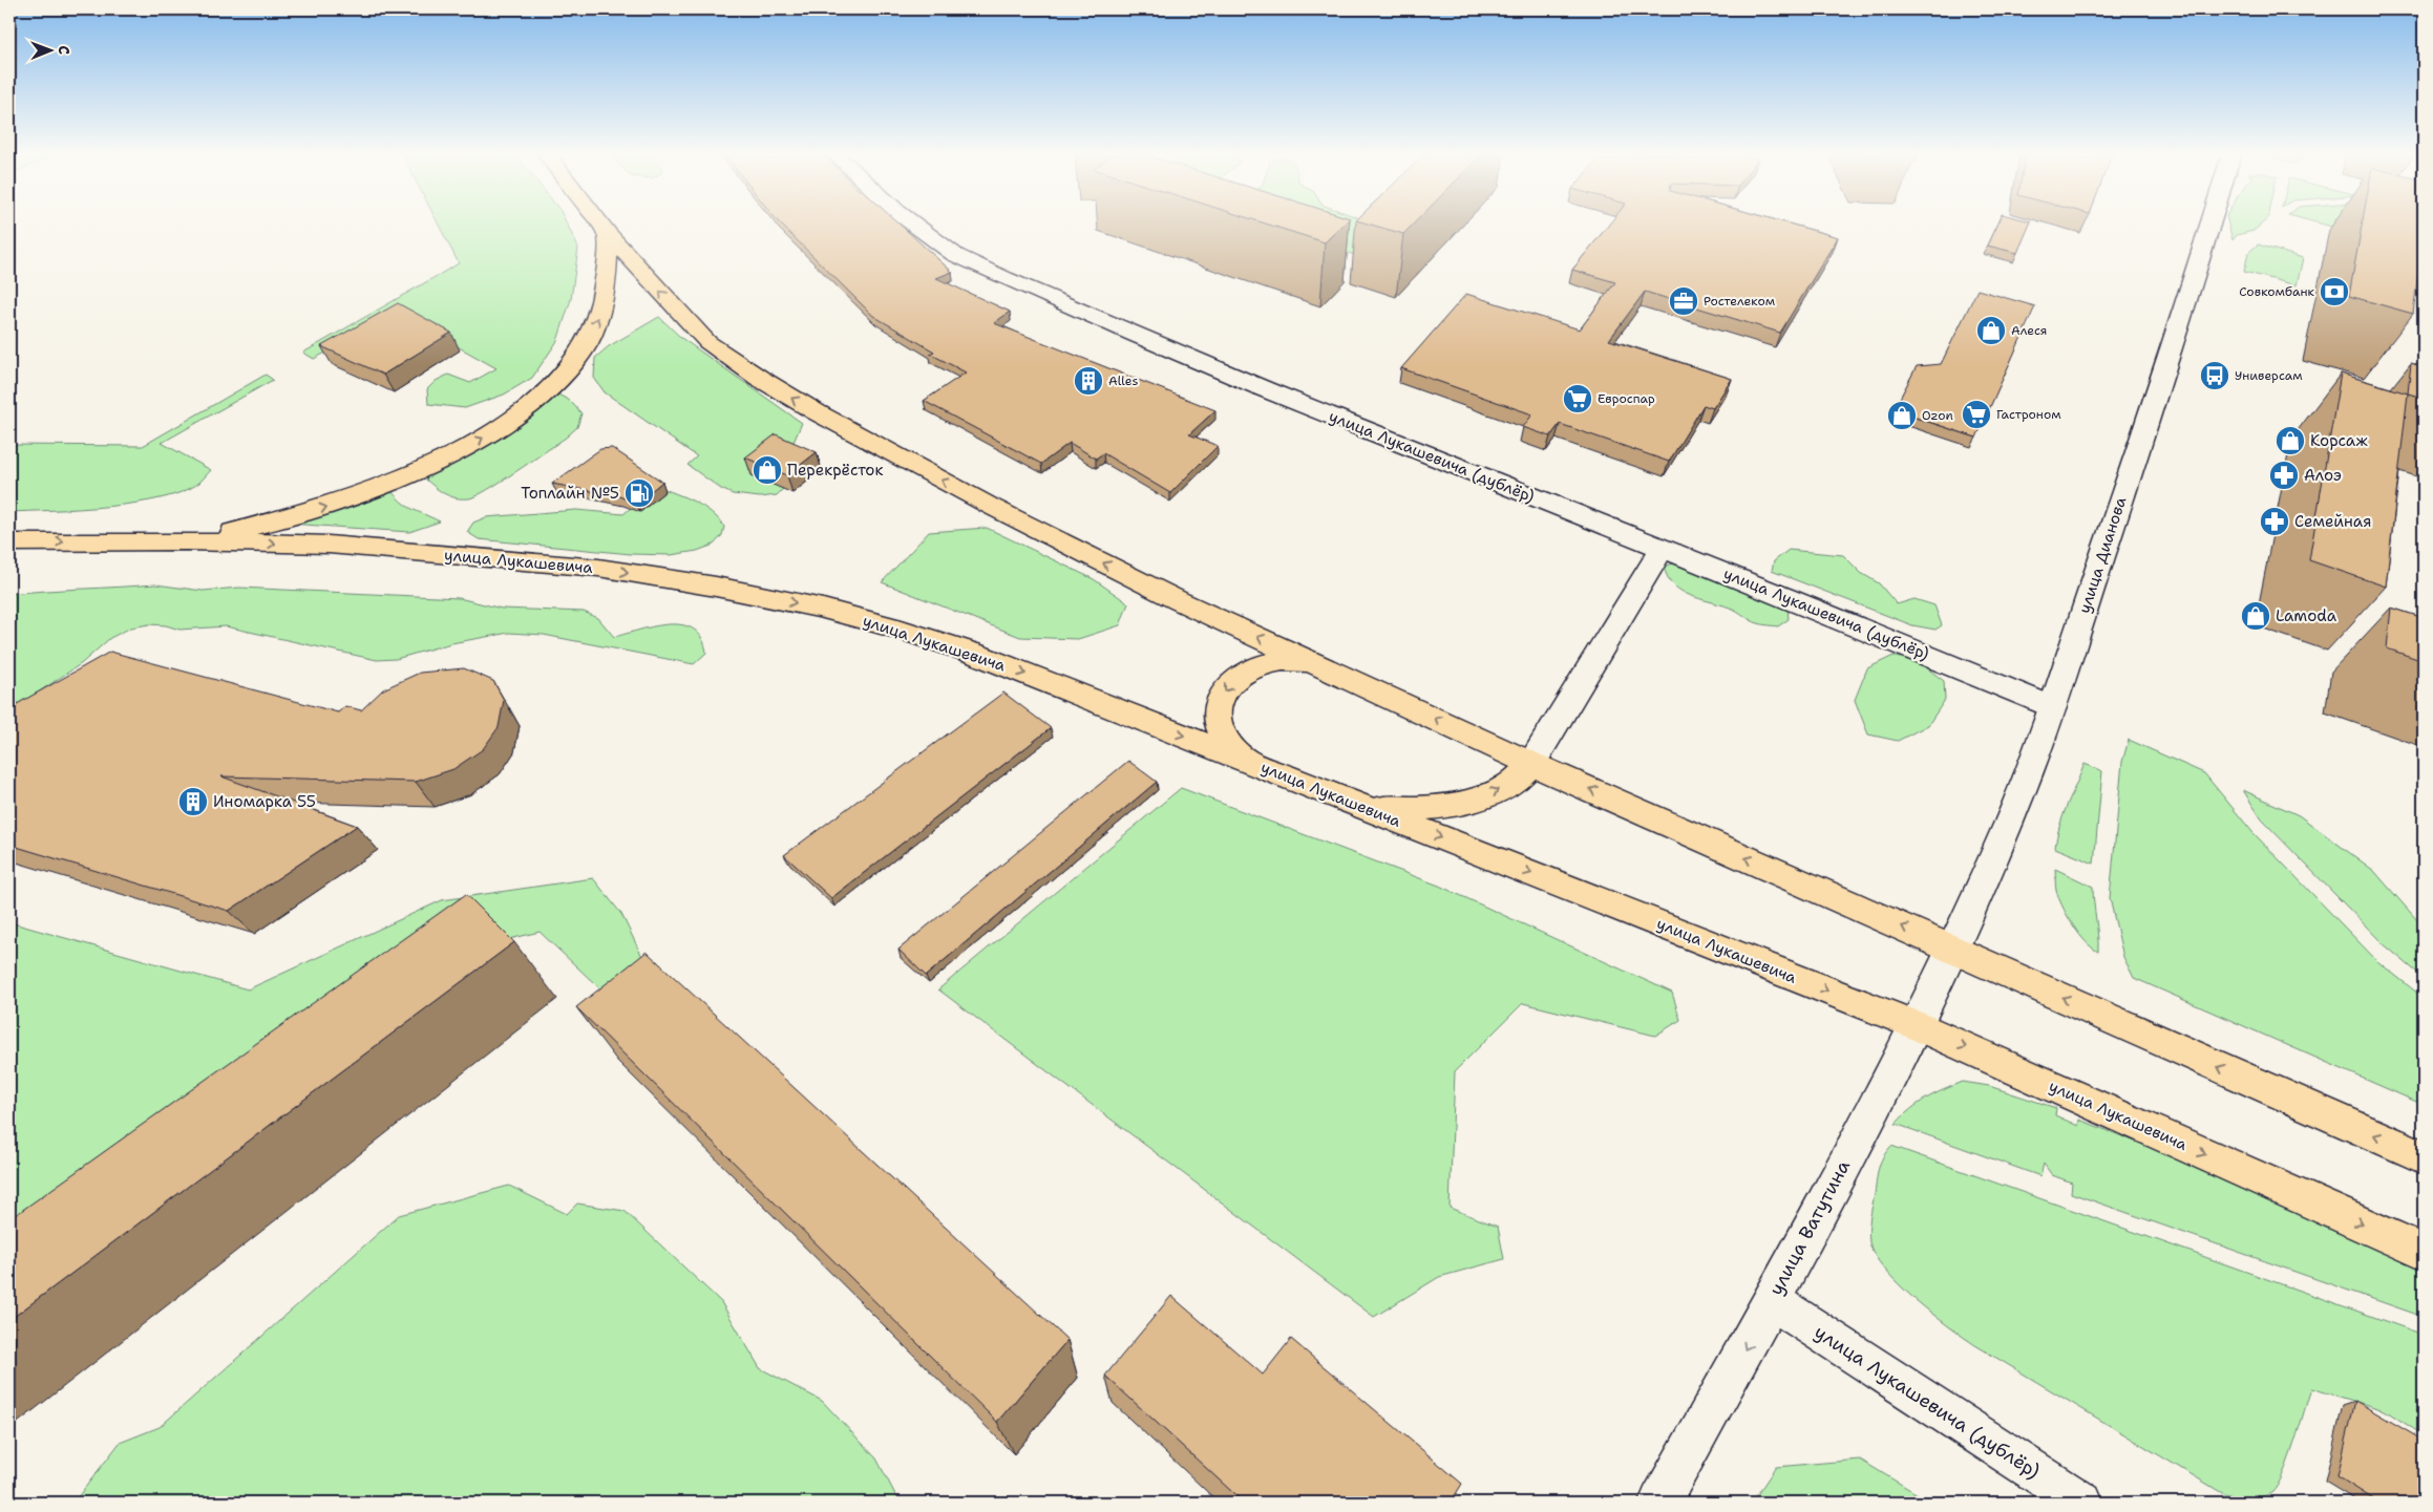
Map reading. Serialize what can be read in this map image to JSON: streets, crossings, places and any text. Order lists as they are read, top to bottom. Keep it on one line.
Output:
{"streets":{"main road":["улица Лукашевича (дублёр)","улица Дианова","улица Лукашевича","улица Ватутина"]},"crossings":[["улица Лукашевича (дублёр)","улица Дианова"],["улица Лукашевича (дублёр)","улица Ватутина"],["улица Дианова","улица Ватутина"],["улица Лукашевича","улица Ватутина"]],"one_way":["улица Ватутина"],"places":{"bank":["Совкомбанк"],"office":["Ростелеком"],"shop":["Алеся","Ozon","Корсаж","Перекрёсток","Lamoda"],"bus stop":["Универсам"],"building":["Alles","Иномарка 55"],"supermarket":["Евроспар","Гастроном"],"pharmacy":["Алоэ","Семейная"],"fuel station":["Топлайн №5"]},"north":"right"}
